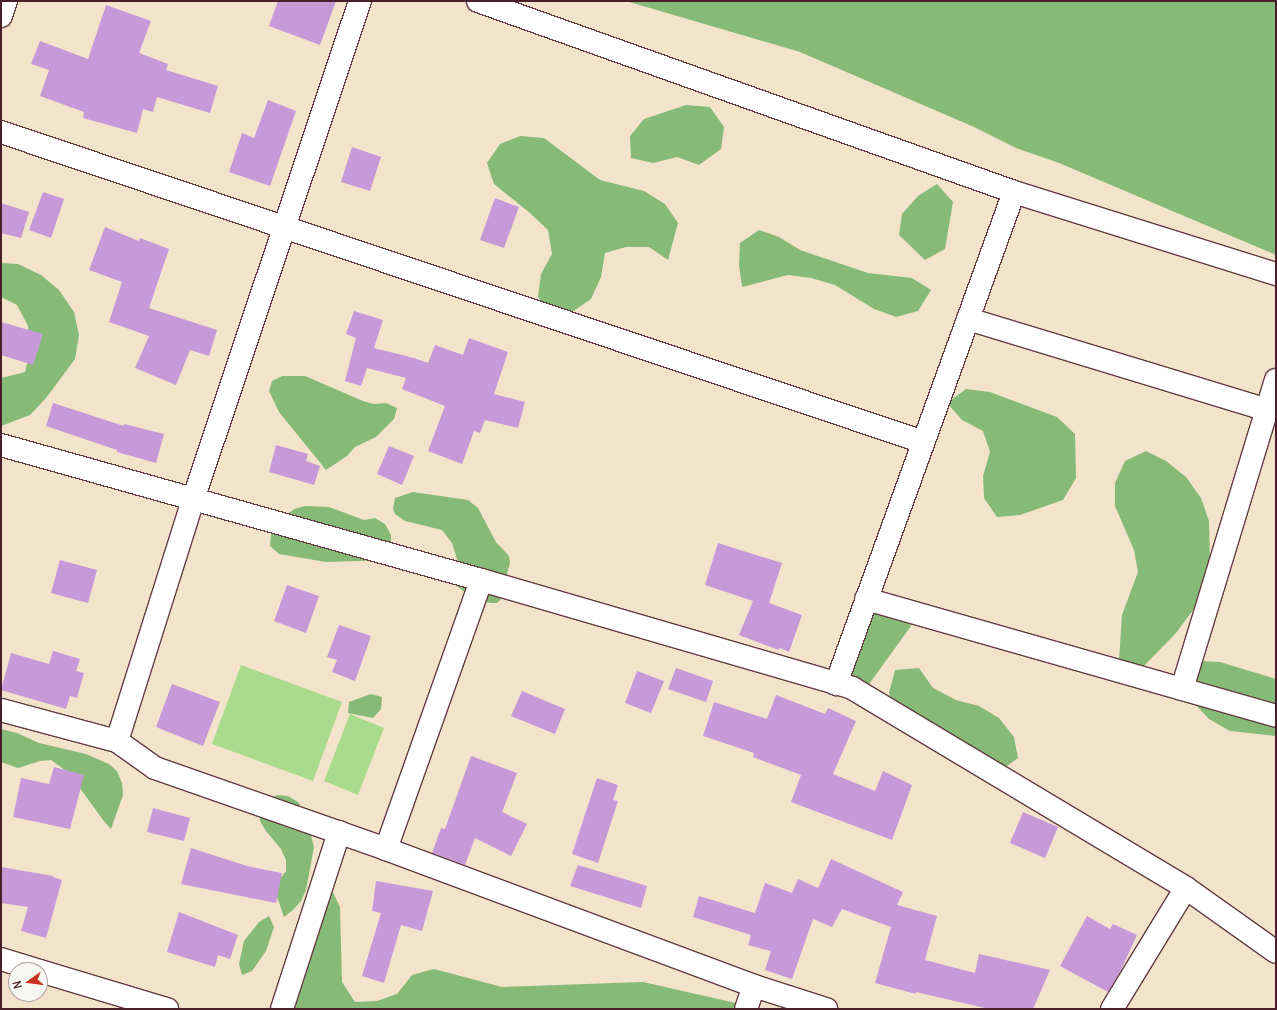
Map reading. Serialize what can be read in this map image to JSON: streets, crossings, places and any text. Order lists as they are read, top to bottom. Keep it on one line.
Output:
{"north":"left"}
